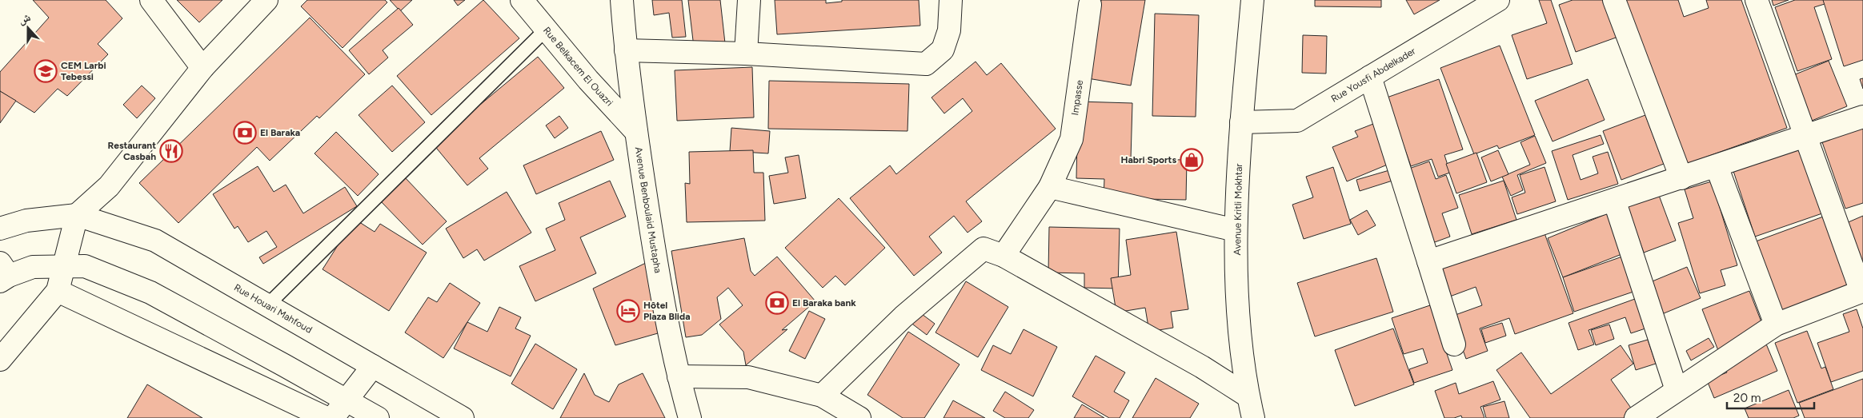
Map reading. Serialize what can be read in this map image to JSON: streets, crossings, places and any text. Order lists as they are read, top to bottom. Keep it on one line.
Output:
{"streets":{"street":["Rue Belkacem El Ouazri","Rue Yousfi Abdelkader","Impasse","Avenue Kritli Mokhtar","Avenue Benboulaid Mustapha","Rue Houari Mahfoud"]},"crossings":[["Rue Belkacem El Ouazri","Avenue Benboulaid Mustapha"],["Rue Yousfi Abdelkader","Avenue Kritli Mokhtar"]],"places":{"school or university":["CEM Larbi Tebessi"],"bank":["El Baraka","El Baraka bank"],"restaurant":["Restaurant Casbah"],"shop":["Habri Sports"],"hotel":["Hôtel Plaza Blida"]},"scale_bar":"20 m","north":"top"}
